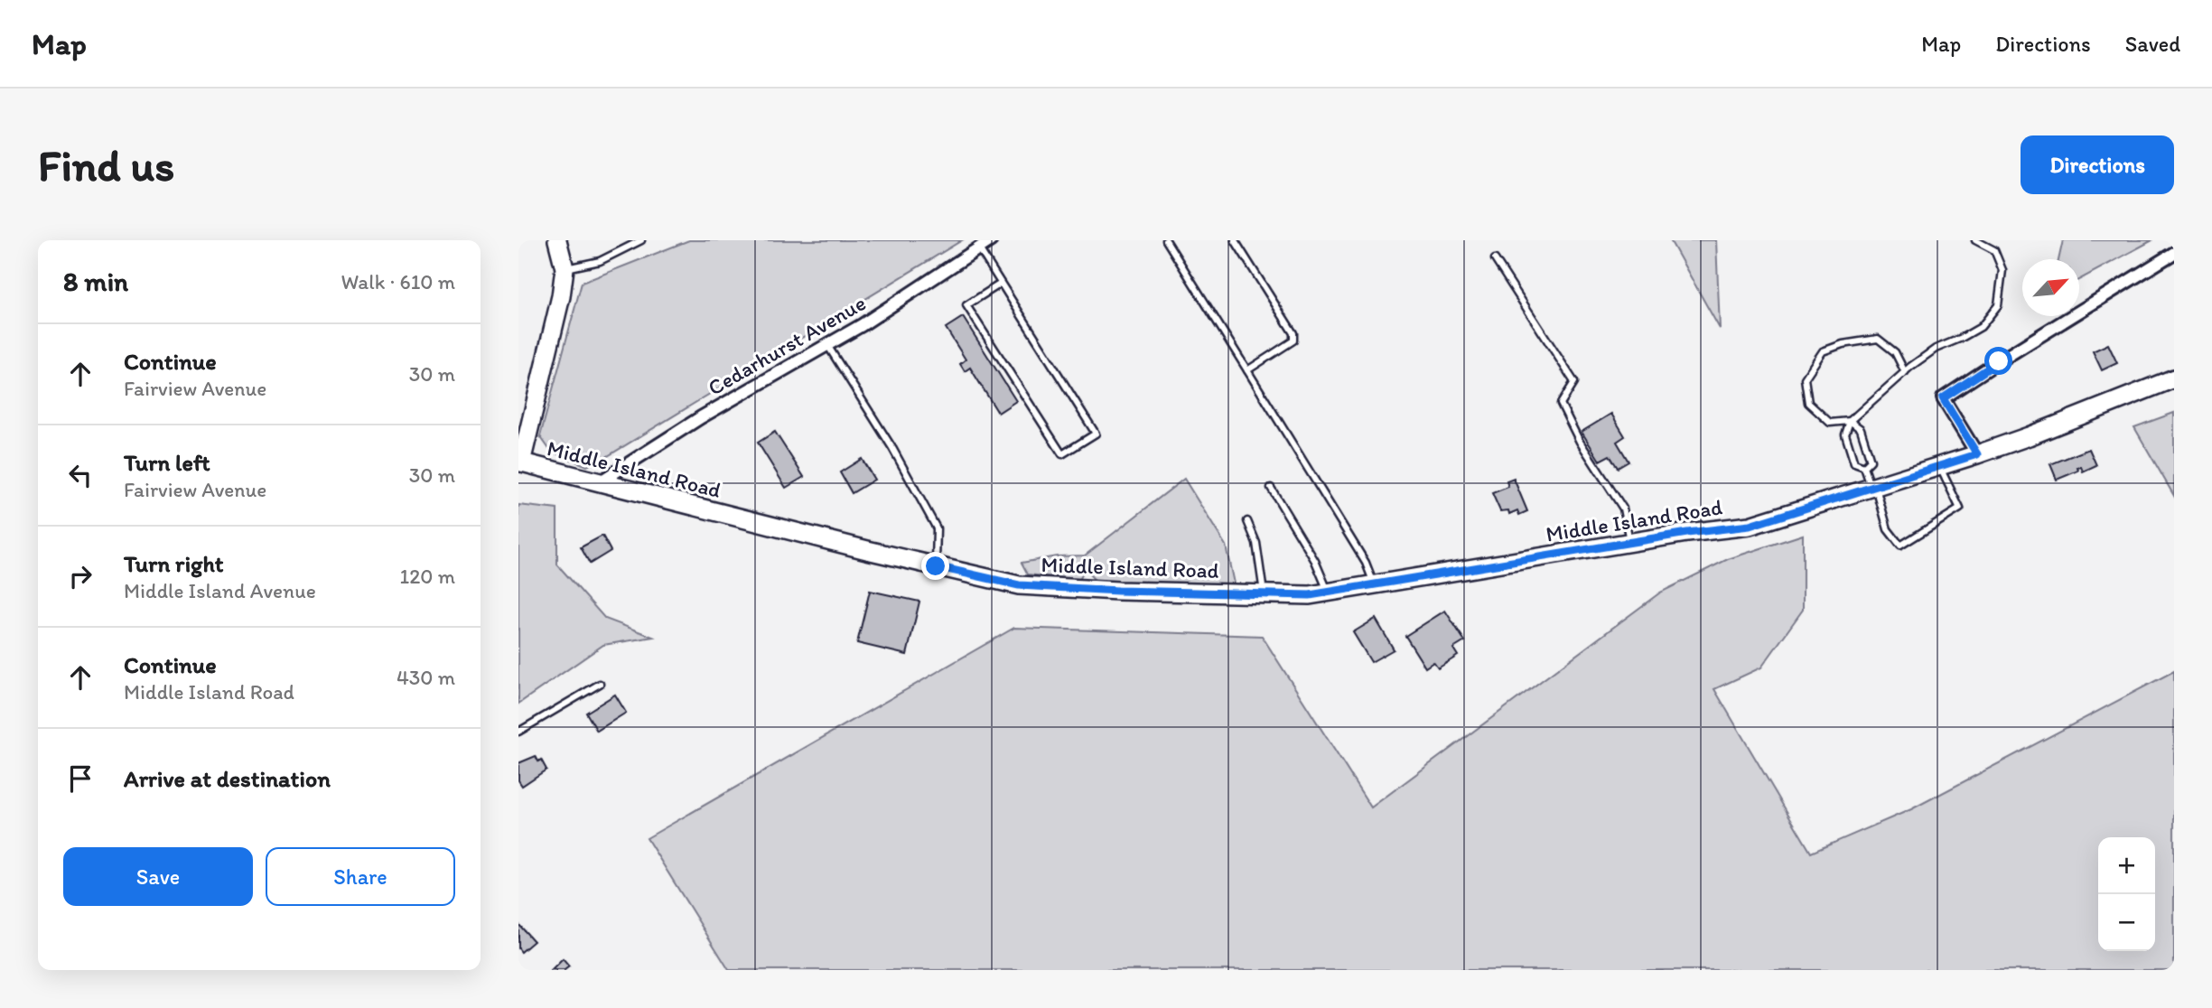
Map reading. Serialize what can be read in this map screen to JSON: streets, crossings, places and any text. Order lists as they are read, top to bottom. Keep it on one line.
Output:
{"streets":{"street":["Cedarhurst Avenue","Middle Island Road"]},"crossings":[["Cedarhurst Avenue","Middle Island Road"]],"north":"top right","page":{"header":"Map","nav":["Map","Directions","Saved"],"buttons":["Directions",["Save","Share"]],"title":"Find us","heading":["8 min","Walk · 610 m"],"list":[["Continue","Fairview Avenue","30 m"],["Turn left","Fairview Avenue","30 m"],["Turn right","Middle Island Avenue","120 m"],["Continue","Middle Island Road","430 m"],"Arrive at destination"],"map_buttons":["+","−"]}}
